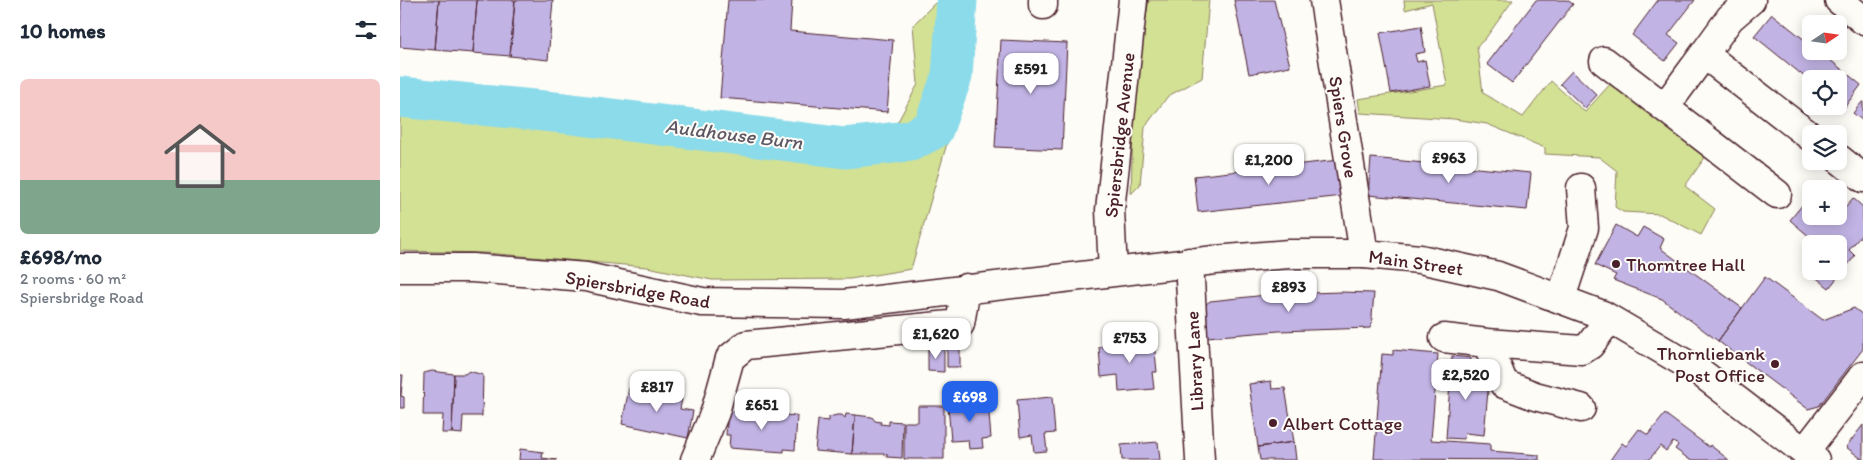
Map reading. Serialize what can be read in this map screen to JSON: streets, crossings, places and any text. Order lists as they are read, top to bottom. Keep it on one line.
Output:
{"streets":{"main road":["Spiers Grove","Spiersbridge Avenue","Main Street","Spiersbridge Road","Library Lane"]},"crossings":[["Spiers Grove","Main Street"],["Spiersbridge Avenue","Main Street"],["Main Street","Spiersbridge Road"],["Main Street","Library Lane"]],"water":["Auldhouse Burn"],"places":["Thorntree Hall","Thornliebank Post Office","Albert Cottage"],"north":"right","page":{"heading":"10 homes","map_buttons":["+","−"],"price":["£591","£963","£1,200","£893","£1,620","£753","£2,520","£817","£698","£651"],"list":[{"name":"£698/mo","note":"2 rooms · 60 m² · Spiersbridge Road"}]}}
